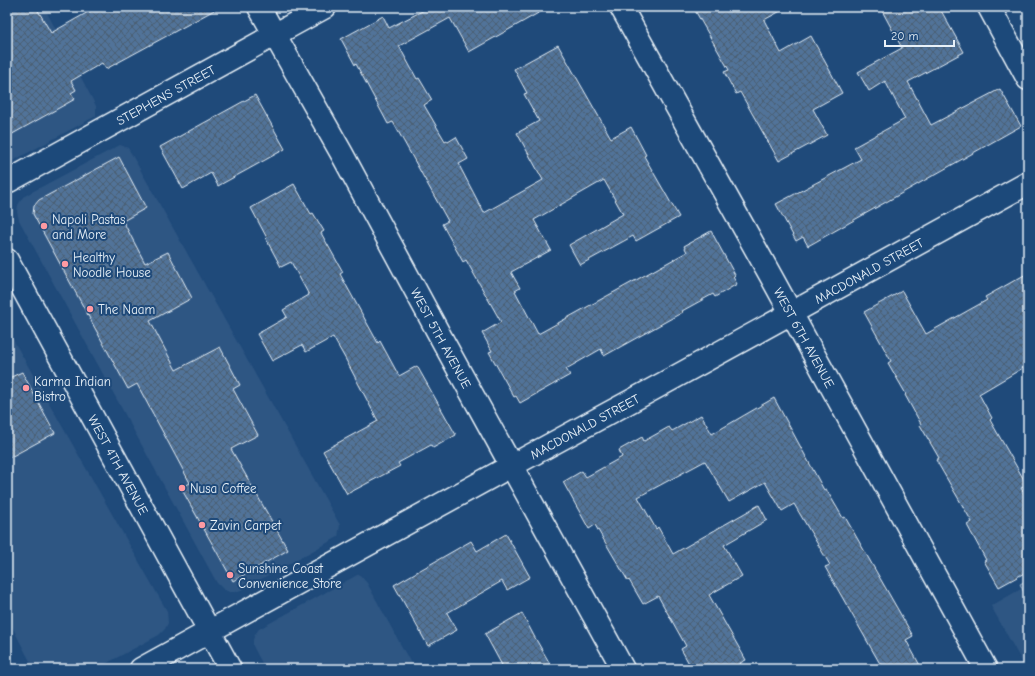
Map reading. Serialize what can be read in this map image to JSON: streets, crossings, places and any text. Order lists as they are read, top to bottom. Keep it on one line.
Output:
{"streets":{"street":["STEPHENS STREET","MACDONALD STREET","WEST 6TH AVENUE","WEST 5TH AVENUE","WEST 4TH AVENUE"]},"crossings":[["STEPHENS STREET","WEST 5TH AVENUE"],["MACDONALD STREET","WEST 6TH AVENUE"],["MACDONALD STREET","WEST 5TH AVENUE"],["MACDONALD STREET","WEST 4TH AVENUE"]],"places":["Napoli Pastas and More","Healthy Noodle House","The Naam","Karma Indian Bistro","Nusa Coffee","Zavin Carpet","Sunshine Coast Convenience Store"],"scale_bar":"20 m"}
